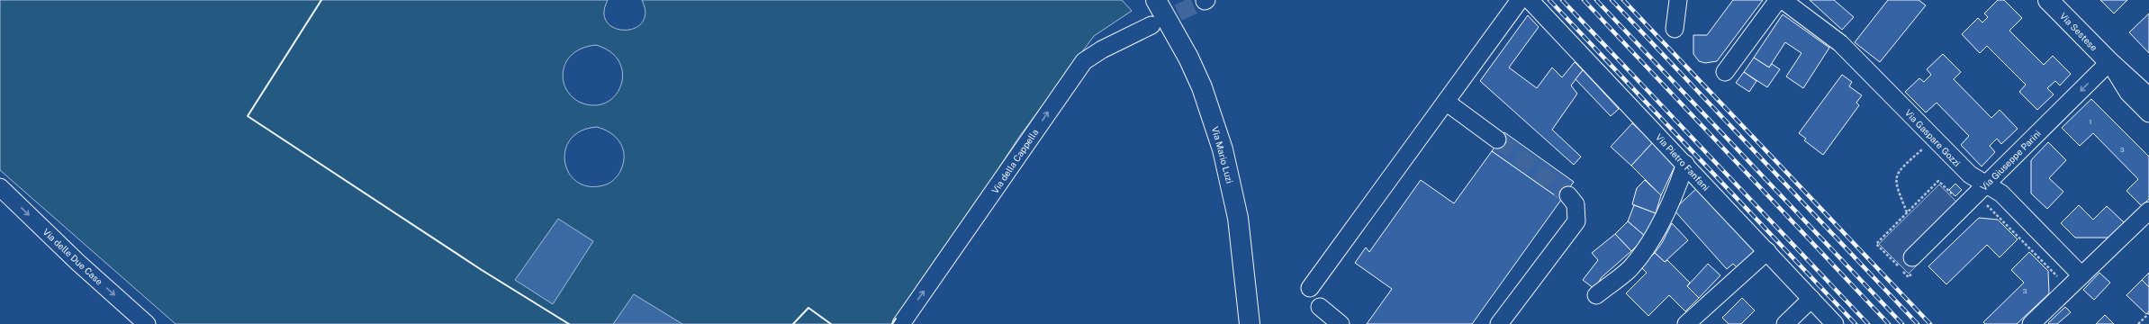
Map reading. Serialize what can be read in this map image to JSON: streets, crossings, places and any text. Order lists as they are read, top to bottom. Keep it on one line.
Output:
{"streets":{"main road":["Via Sestese","Via Mario Luzi"],"street":["Via Gaspare Gozzi","Via Giuseppe Parini","Via della Cappella","Via Pietro Fanfani","Via delle Due Case"]},"crossings":[["Via Sestese","Via Giuseppe Parini"],["Via Gaspare Gozzi","Via Giuseppe Parini"]],"one_way":["Via della Cappella","Via delle Due Case"],"house_numbers":["1","3","3"]}
